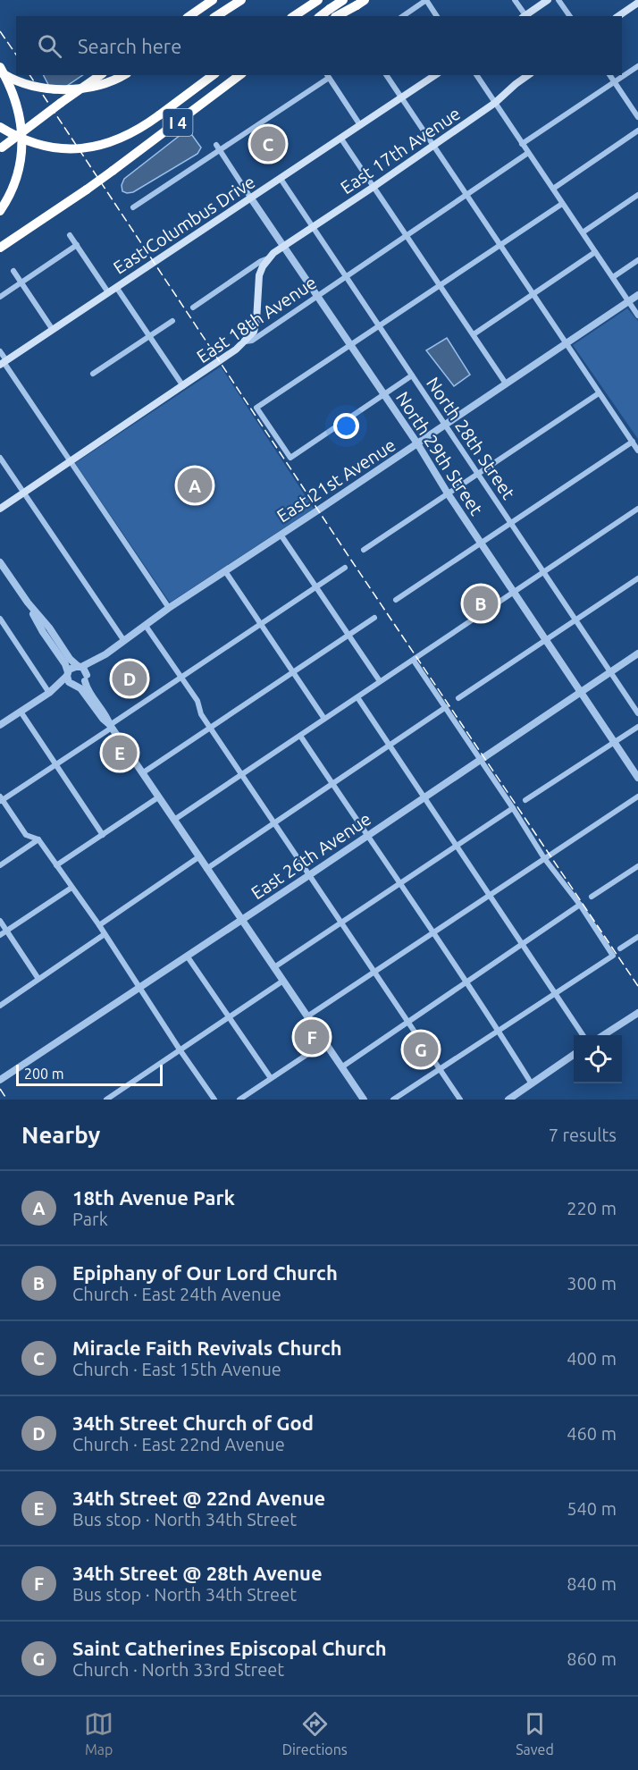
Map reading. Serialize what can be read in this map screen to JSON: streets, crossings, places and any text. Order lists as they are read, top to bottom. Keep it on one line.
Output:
{"streets":{"highway":["I 4"],"main road":["East 17th Avenue","East Columbus Drive","East 18th Avenue"],"street":["North 28th Street","North 29th Street","East 21st Avenue","East 26th Avenue"]},"crossings":[["East 17th Avenue","North 28th Street"],["East 17th Avenue","North 29th Street"],["East Columbus Drive","North 28th Street"],["East Columbus Drive","North 29th Street"],["East 18th Avenue","North 28th Street"],["East 18th Avenue","North 29th Street"],["North 28th Street","East 21st Avenue"],["North 28th Street","East 26th Avenue"],["North 29th Street","East 21st Avenue"],["North 29th Street","East 26th Avenue"]],"scale_bar":"200 m","page":{"search":"Search here","pins":["C","A","B","D","E","F","G"],"scale":"200 m","heading":["Nearby","7 results"],"list":[{"mark":"A","name":"18th Avenue Park","note":"Park","value":"220 m"},{"mark":"B","name":"Epiphany of Our Lord Church","note":"Church · East 24th Avenue","value":"300 m"},{"mark":"C","name":"Miracle Faith Revivals Church","note":"Church · East 15th Avenue","value":"400 m"},{"mark":"D","name":"34th Street Church of God","note":"Church · East 22nd Avenue","value":"460 m"},{"mark":"E","name":"34th Street @ 22nd Avenue","note":"Bus stop · North 34th Street","value":"540 m"},{"mark":"F","name":"34th Street @ 28th Avenue","note":"Bus stop · North 34th Street","value":"840 m"},{"mark":"G","name":"Saint Catherines Episcopal Church","note":"Church · North 33rd Street","value":"860 m"}],"nav":["Map","Directions","Saved"]}}
